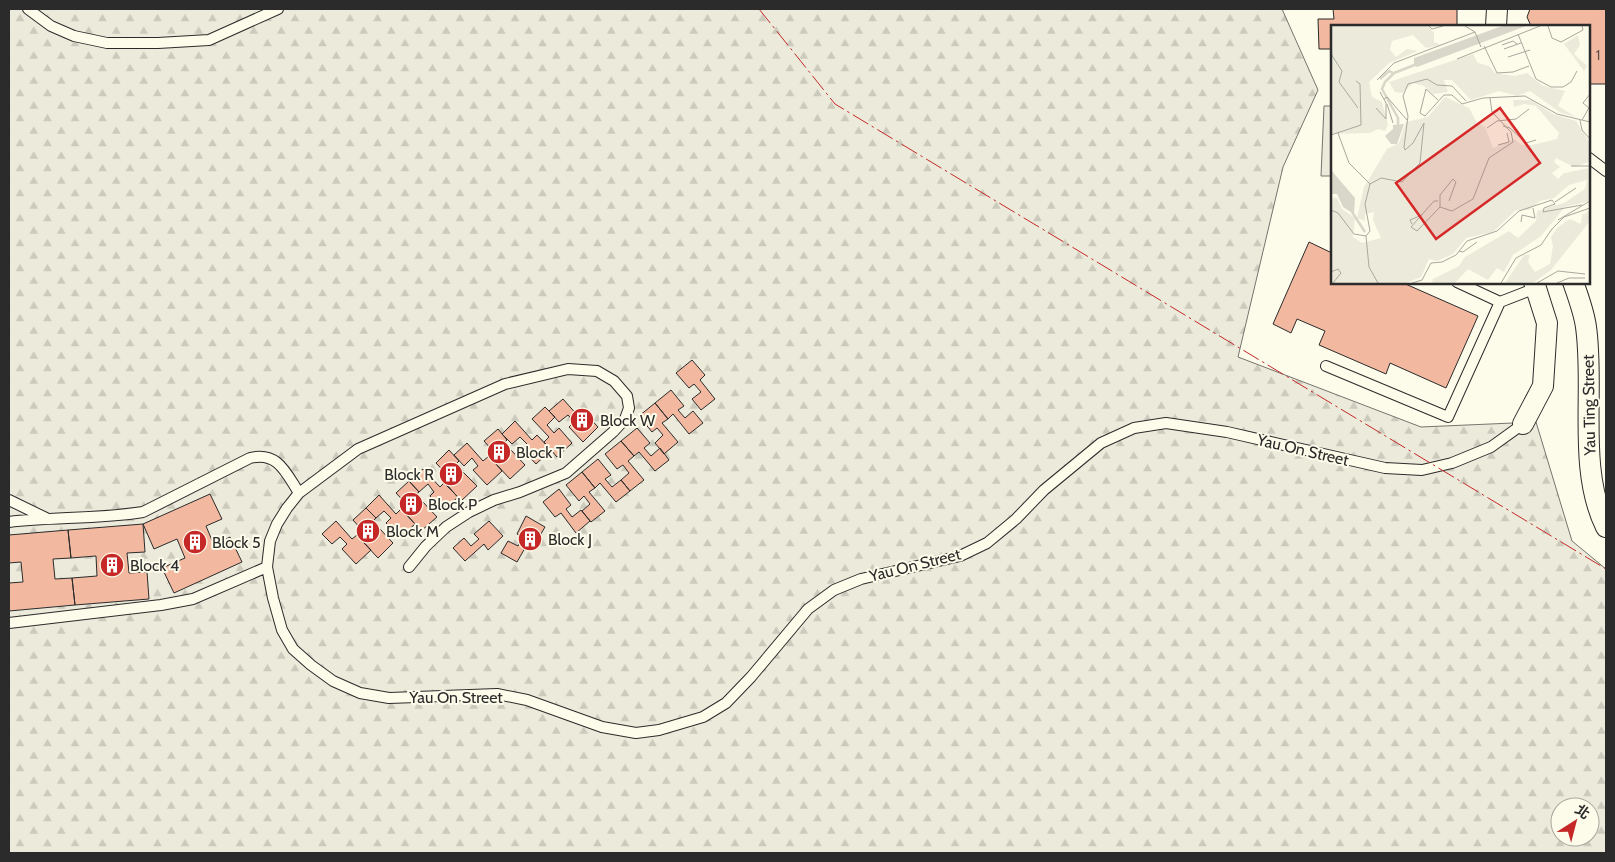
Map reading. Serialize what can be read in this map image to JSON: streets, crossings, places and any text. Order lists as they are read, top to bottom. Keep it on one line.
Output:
{"streets":{"street":["Yau Ting Street","Yau On Street"]},"places":{"building":["Block W","Block T","Block R","Block P","Block M","Block J","Block 5","Block 4"]},"house_numbers":["1"],"north":"top right"}
